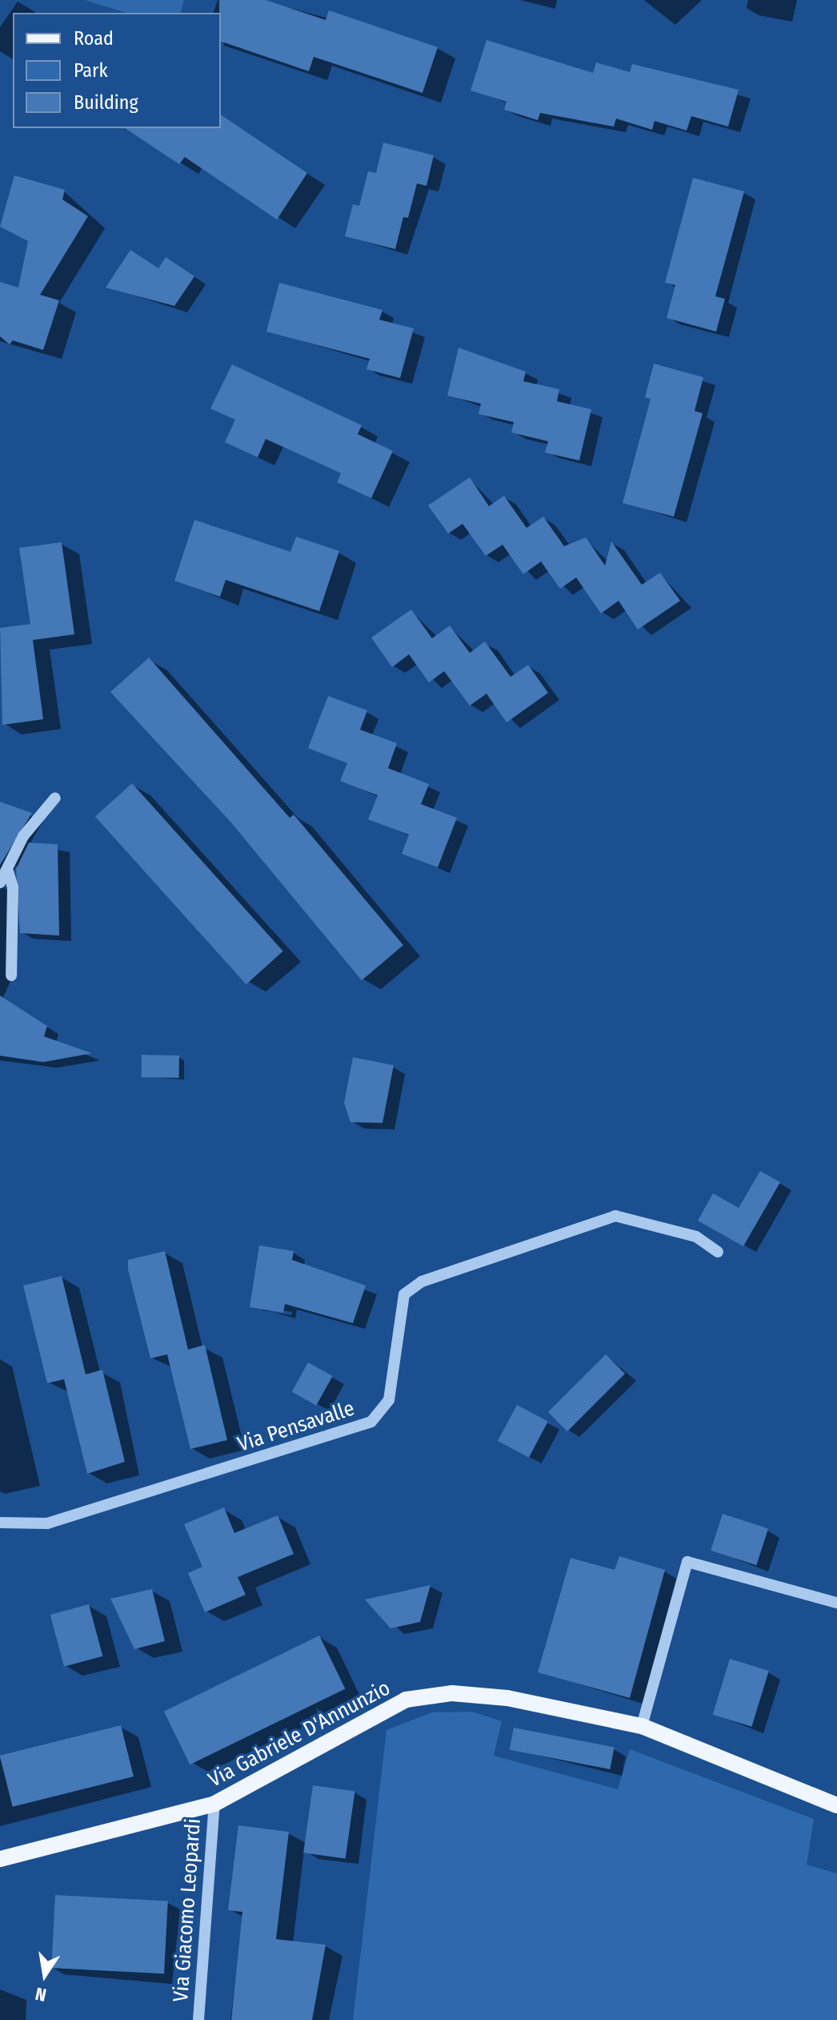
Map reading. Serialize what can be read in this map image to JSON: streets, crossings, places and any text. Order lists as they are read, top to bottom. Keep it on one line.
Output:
{"streets":{"main road":["Via Gabriele D'Annunzio"],"street":["Via Pensavalle","Via Giacomo Leopardi"]},"crossings":[["Via Gabriele D'Annunzio","Via Giacomo Leopardi"]],"legend":["Road","Park","Building"],"north":"bottom"}
